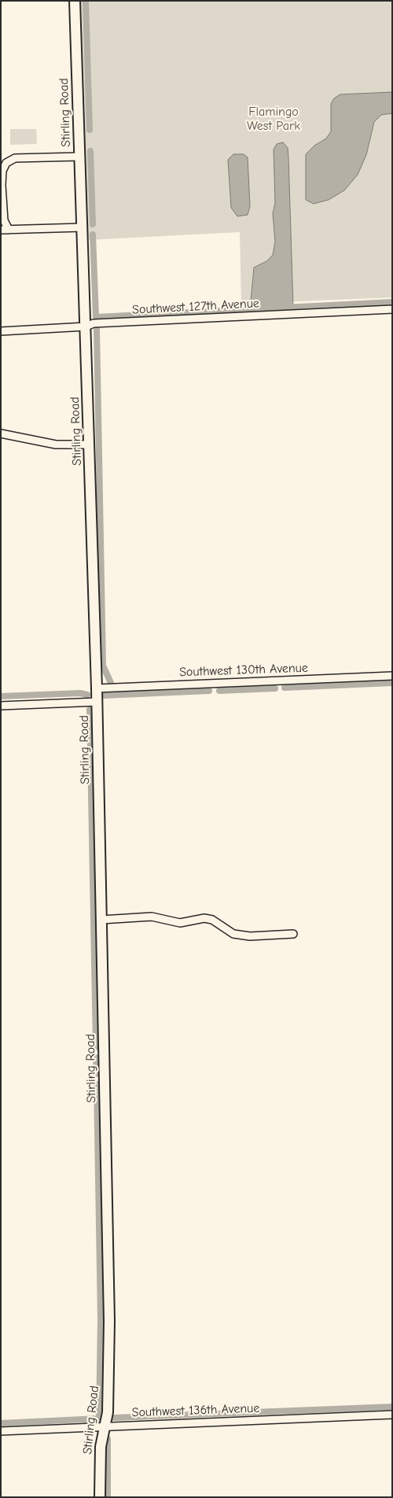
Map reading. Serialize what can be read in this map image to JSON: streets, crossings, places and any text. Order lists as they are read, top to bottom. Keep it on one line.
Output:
{"streets":{"street":["Stirling Road","Southwest 127th Avenue","Southwest 130th Avenue","Southwest 136th Avenue"]},"crossings":[["Stirling Road","Southwest 127th Avenue"],["Stirling Road","Southwest 130th Avenue"],["Stirling Road","Southwest 136th Avenue"]],"parks":["Flamingo West Park"]}
